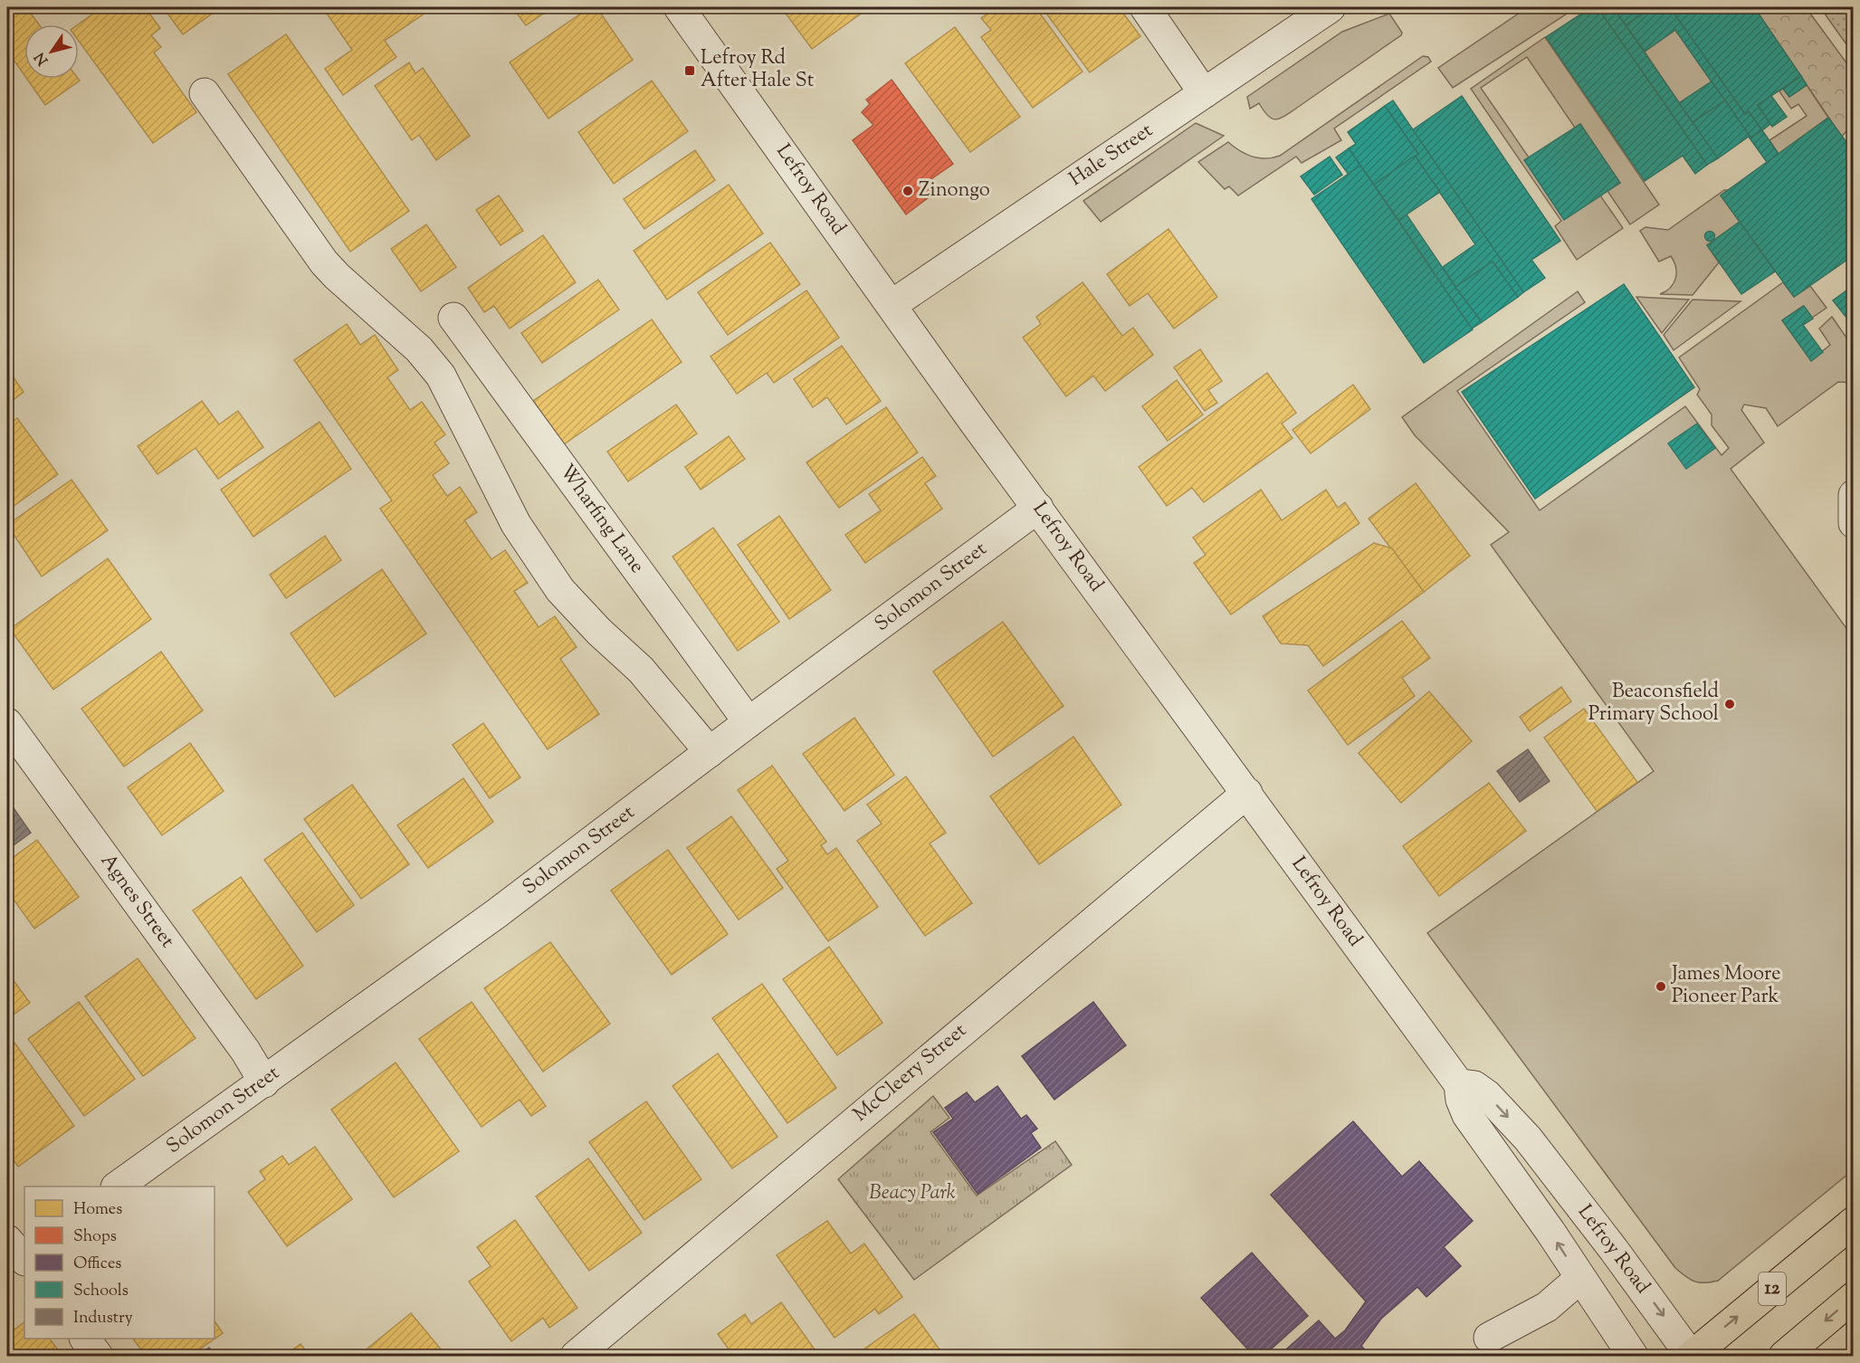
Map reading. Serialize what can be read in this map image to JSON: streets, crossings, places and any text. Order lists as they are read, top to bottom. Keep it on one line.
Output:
{"streets":{"main road":["12"],"street":["Hale Street","Lefroy Road","Wharfing Lane","Solomon Street","Agnes Street","McCleery Street"]},"crossings":[["Hale Street","Lefroy Road"],["Lefroy Road","Solomon Street"],["Lefroy Road","McCleery Street"],["Lefroy Road","12"],["Wharfing Lane","Solomon Street"],["Solomon Street","Agnes Street"]],"parks":["Beacy Park"],"places":{"transit":["Lefroy Rd After Hale St"],"other":["Zinongo","Beaconsfield Primary School","James Moore Pioneer Park"]},"legend":["Homes","Shops","Offices","Schools","Industry"],"north":"bottom left"}
